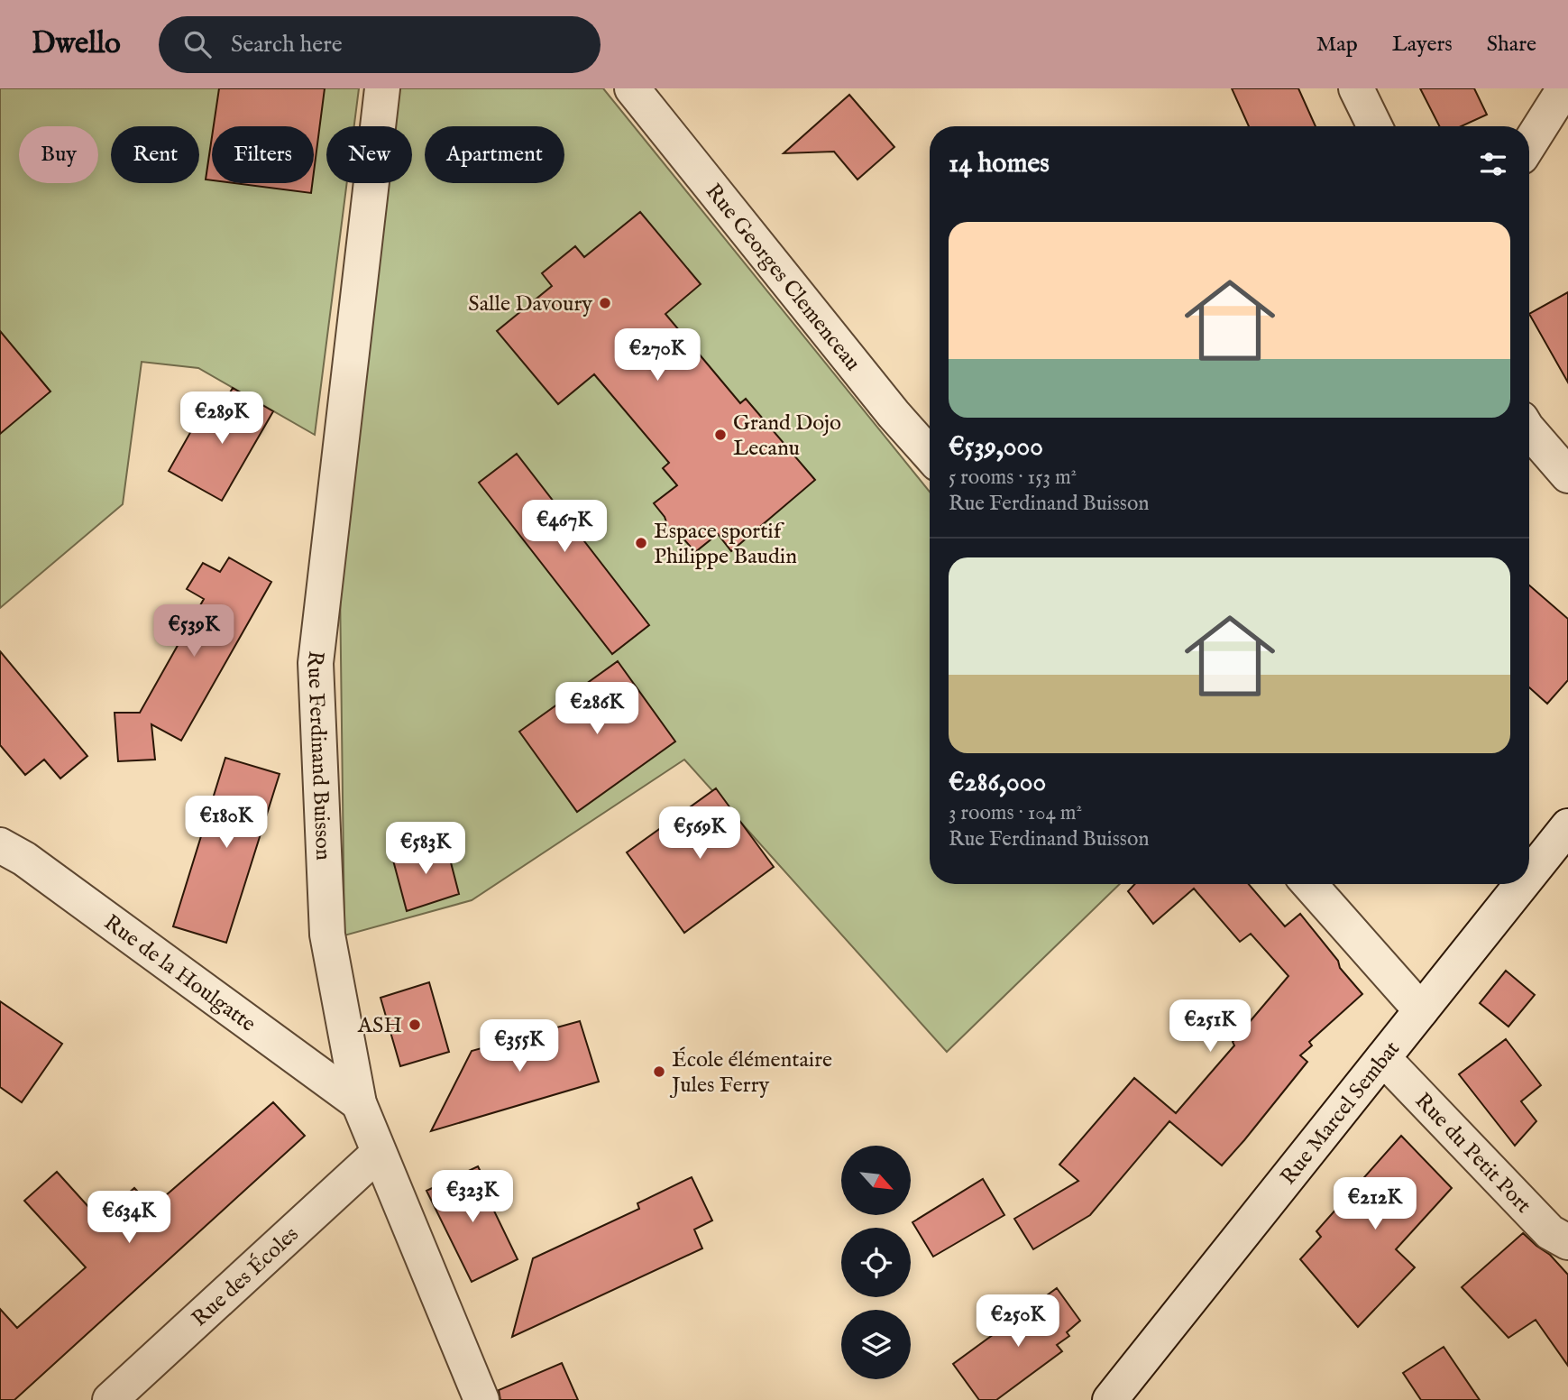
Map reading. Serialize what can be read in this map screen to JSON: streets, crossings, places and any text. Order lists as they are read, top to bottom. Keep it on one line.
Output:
{"streets":{"street":["Rue Georges Clemenceau","Rue Ferdinand Buisson","Rue de la Houlgatte","Rue Marcel Sembat","Rue du Petit Port","Rue des Écoles"]},"crossings":[["Rue Ferdinand Buisson","Rue de la Houlgatte"],["Rue Ferdinand Buisson","Rue des Écoles"],["Rue Marcel Sembat","Rue du Petit Port"]],"places":["Salle Davoury","Grand Dojo Lecanu","Espace sportif Philippe Baudin","ASH","École élémentaire Jules Ferry"],"north":"bottom right","page":{"header":"Dwello","search":"Search here","nav":["Map","Layers","Share"],"chip":["Buy","Rent","Filters","New","Apartment"],"heading":"14 homes","list":[{"name":"€539,000","note":"5 rooms · 153 m² · Rue Ferdinand Buisson"},{"name":"€286,000","note":"3 rooms · 104 m² · Rue Ferdinand Buisson"}],"price":["€270K","€289K","€467K","€539K","€286K","€180K","€569K","€583K","€251K","€355K","€323K","€212K","€634K","€250K"]}}
